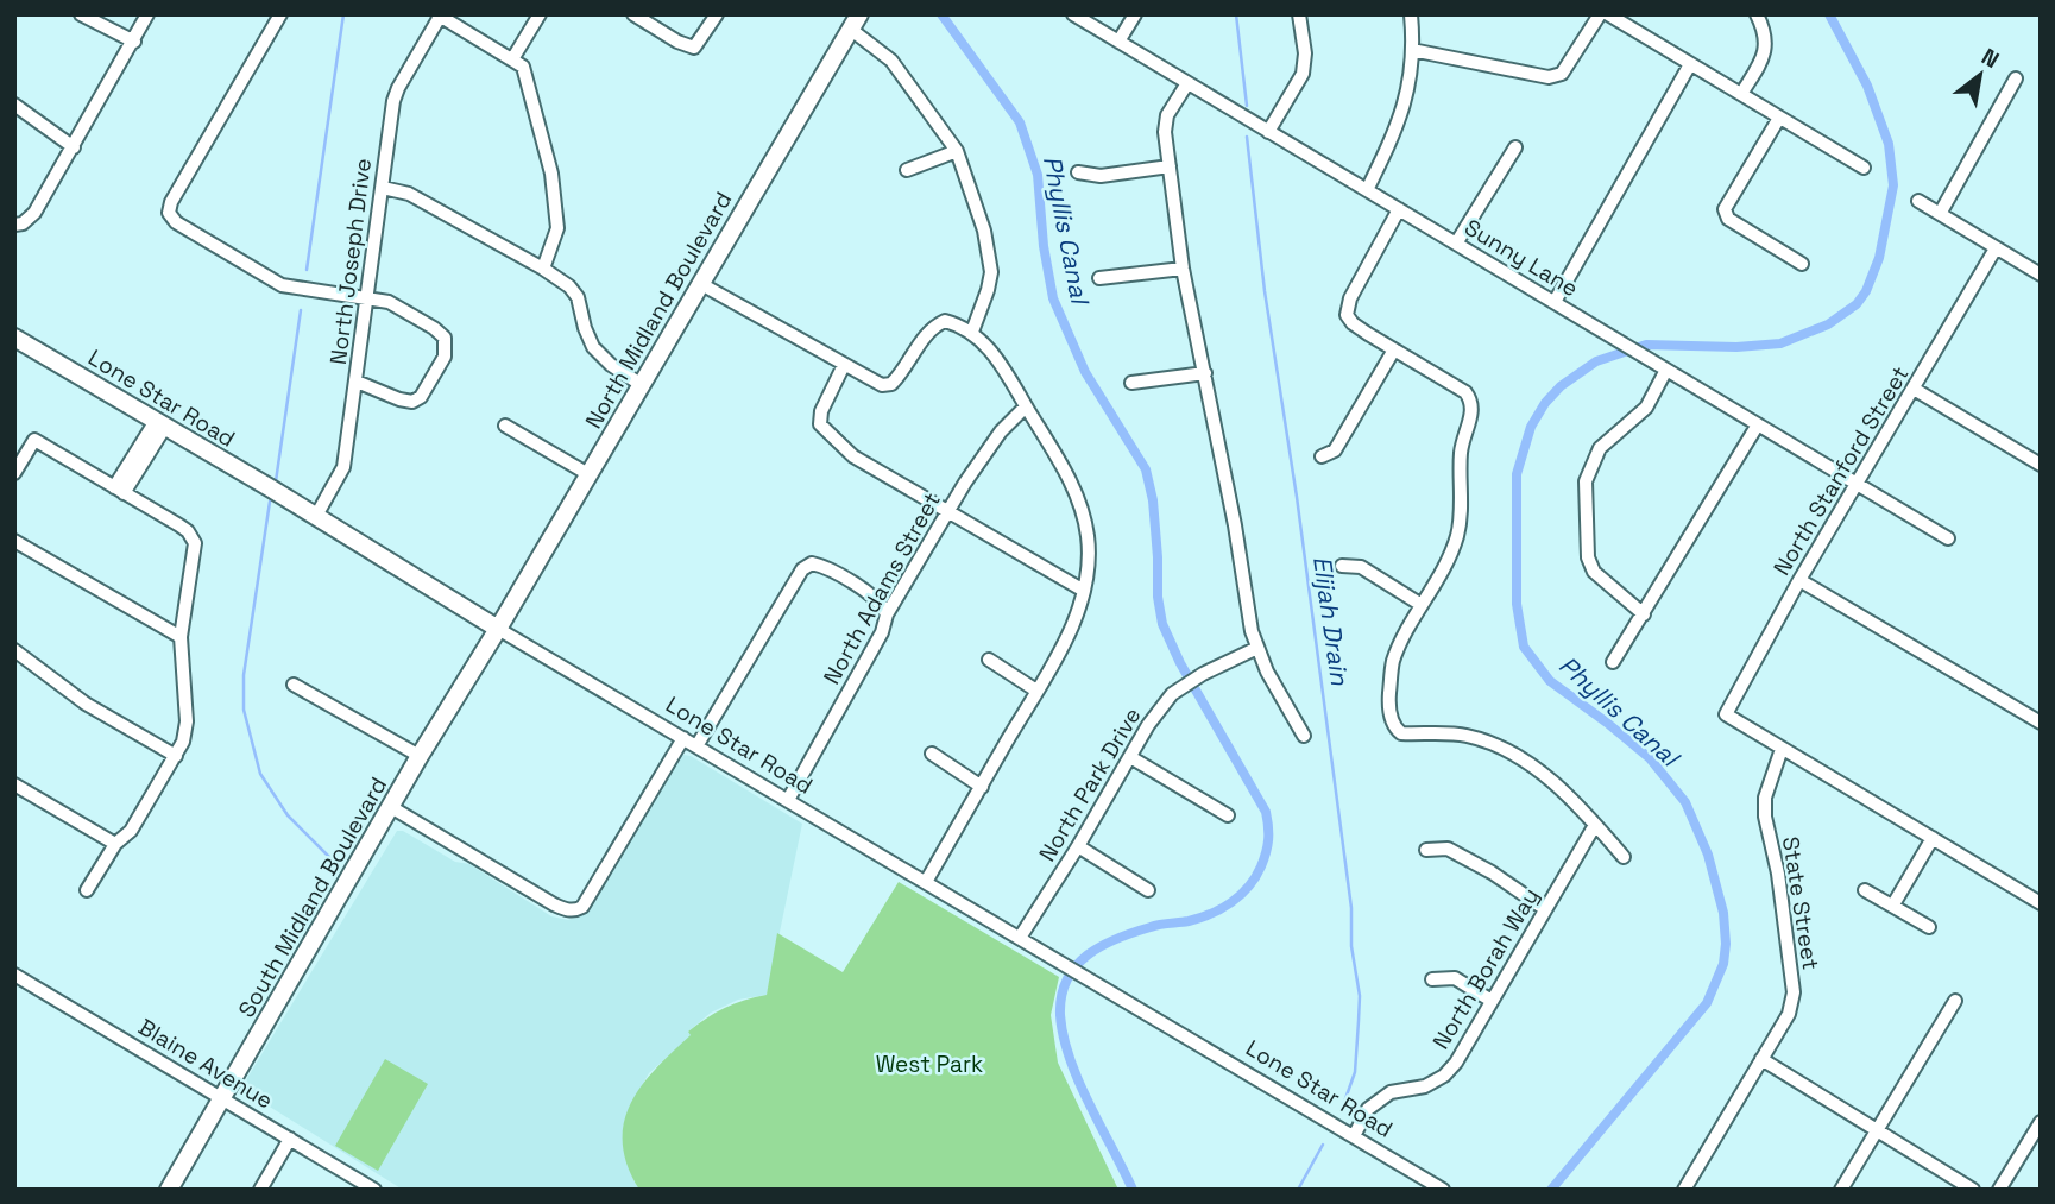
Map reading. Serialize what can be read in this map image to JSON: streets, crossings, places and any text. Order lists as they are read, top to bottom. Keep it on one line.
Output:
{"streets":{"main road":["North Midland Boulevard","Lone Star Road","South Midland Boulevard"],"street":["Sunny Lane","North Joseph Drive","North Stanford Street","North Adams Street","North Park Drive","State Street","North Borah Way","Blaine Avenue"]},"crossings":[["Sunny Lane","North Stanford Street"],["North Joseph Drive","Lone Star Road"],["North Midland Boulevard","Lone Star Road"],["North Midland Boulevard","South Midland Boulevard"],["Lone Star Road","North Adams Street"],["Lone Star Road","North Park Drive"],["Lone Star Road","South Midland Boulevard"],["Lone Star Road","North Borah Way"],["North Stanford Street","State Street"],["South Midland Boulevard","Blaine Avenue"]],"water":["Phyllis Canal","Elijah Drain"],"parks":["West Park"],"north":"top right"}
